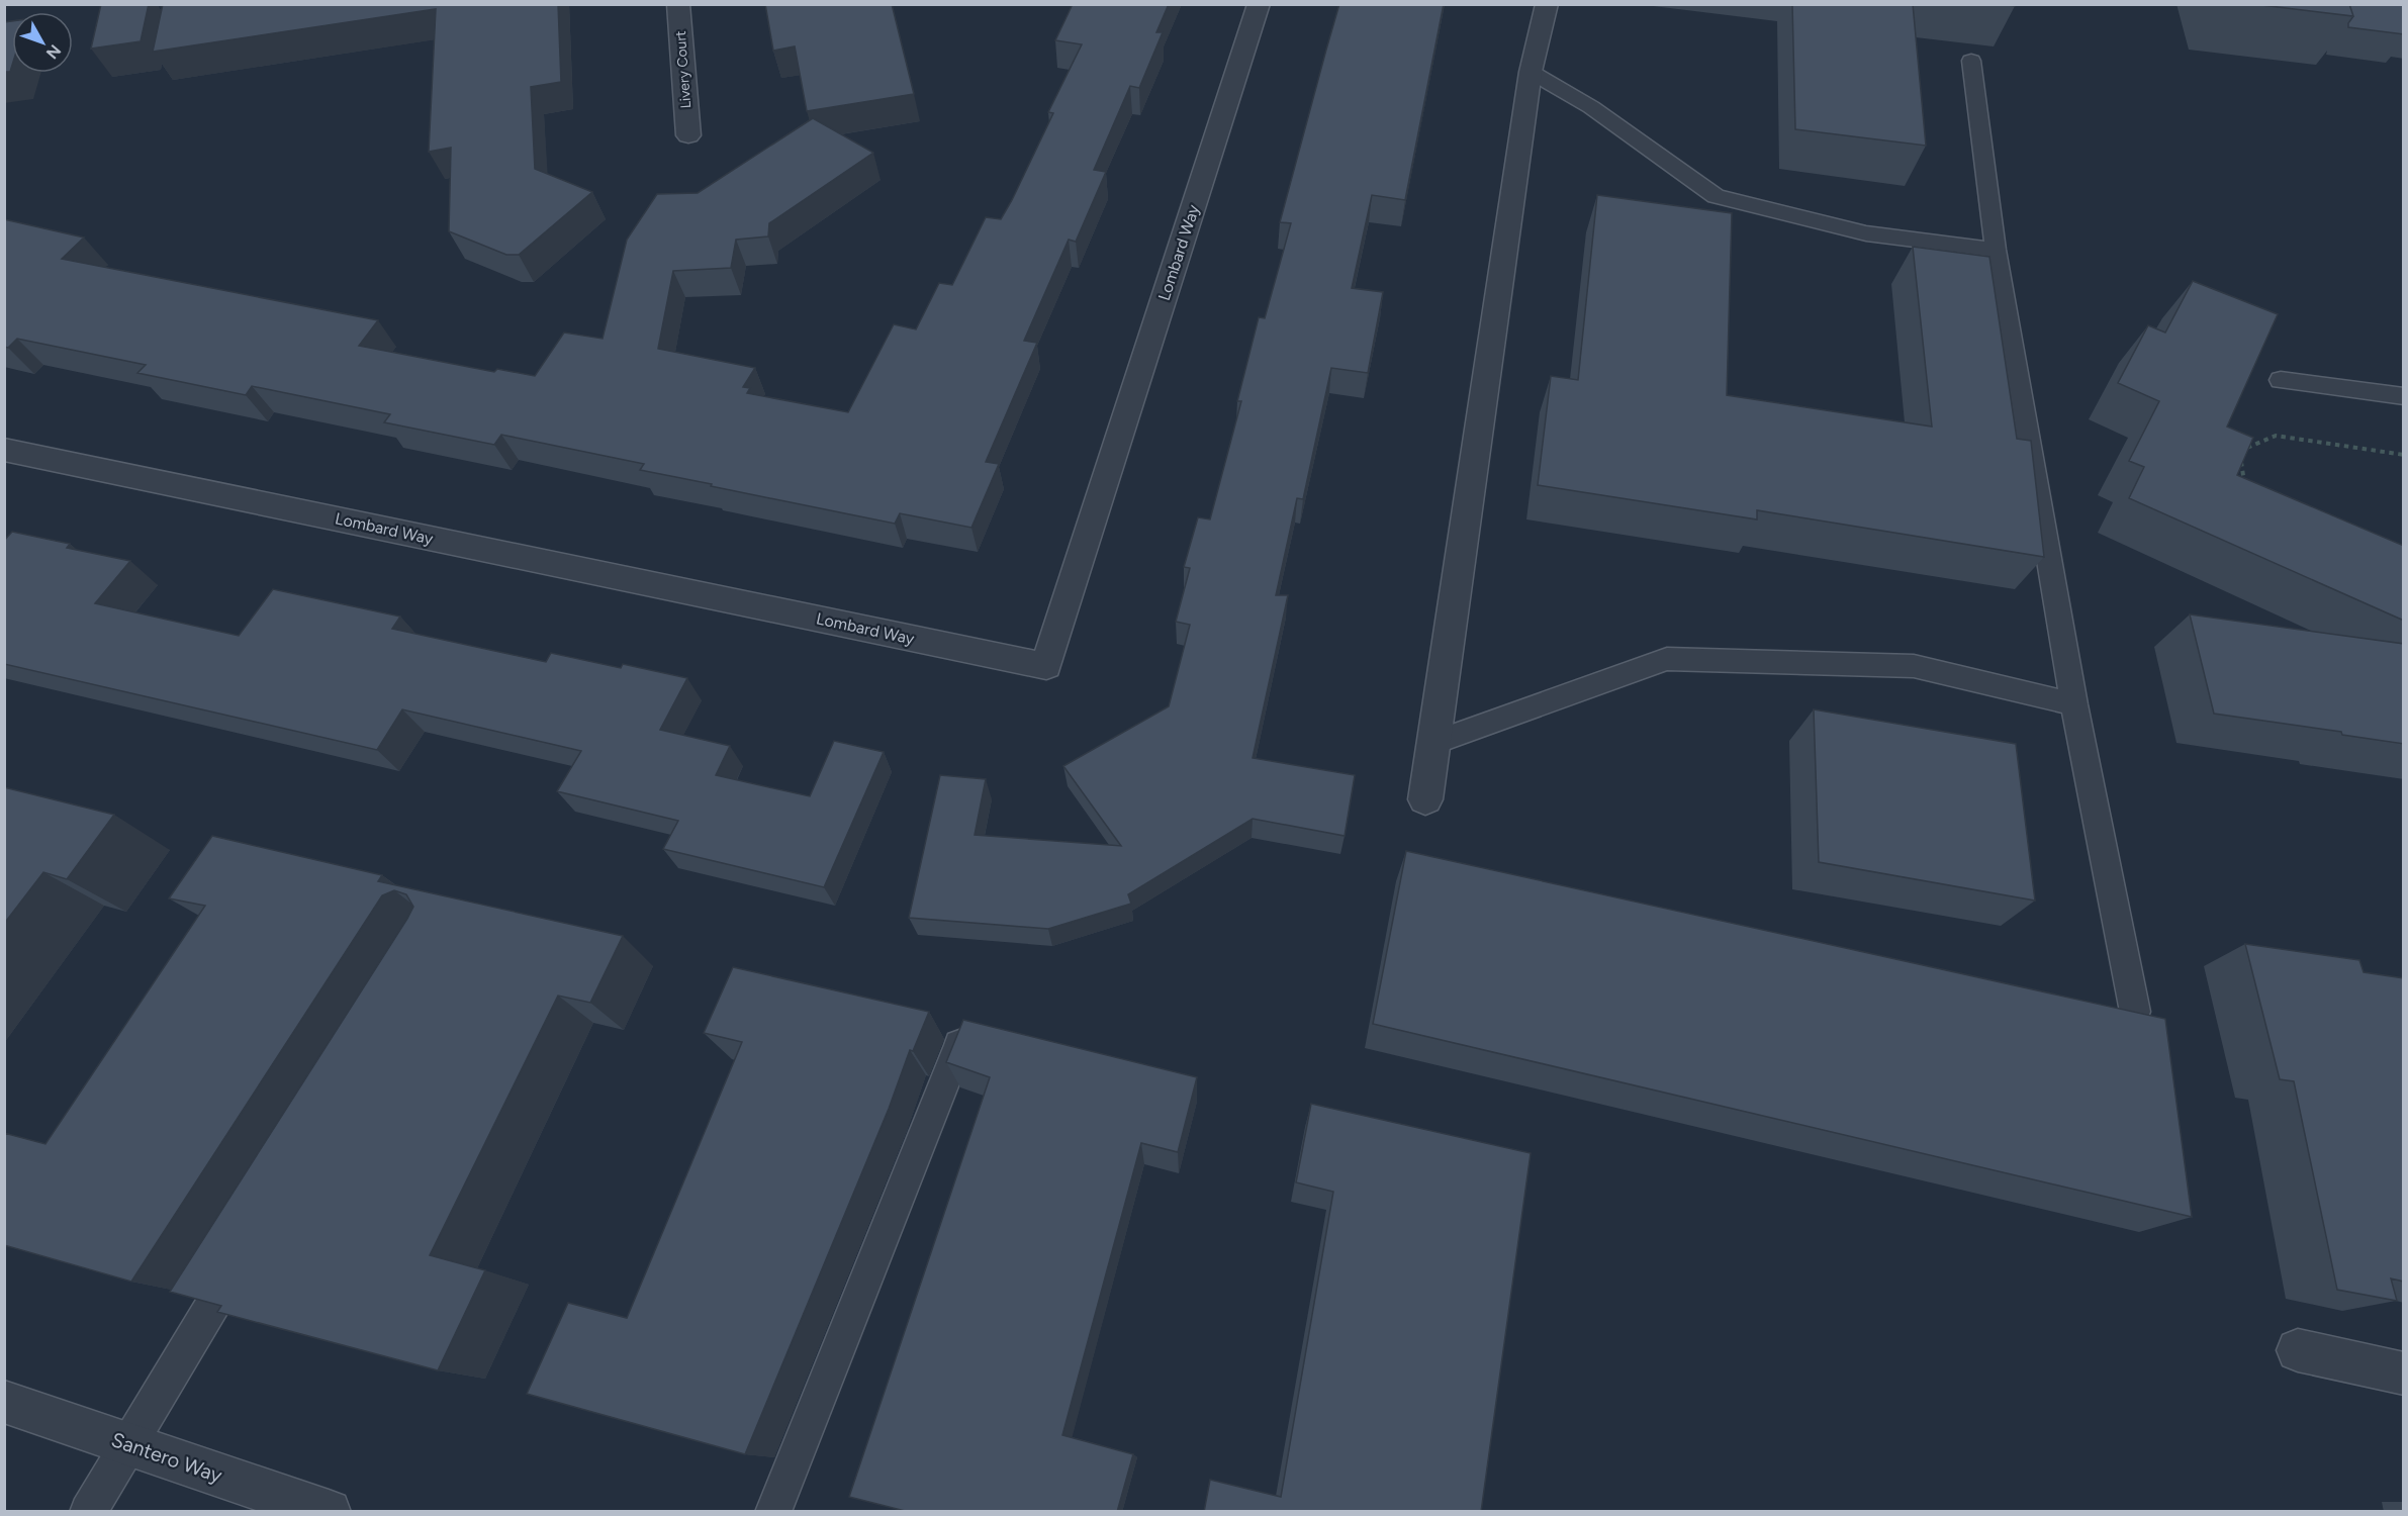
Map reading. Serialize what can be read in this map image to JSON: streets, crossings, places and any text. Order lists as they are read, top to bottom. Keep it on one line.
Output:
{"streets":{"street":["Livery Court","Lombard Way","Santero Way"]},"north":"bottom right"}
